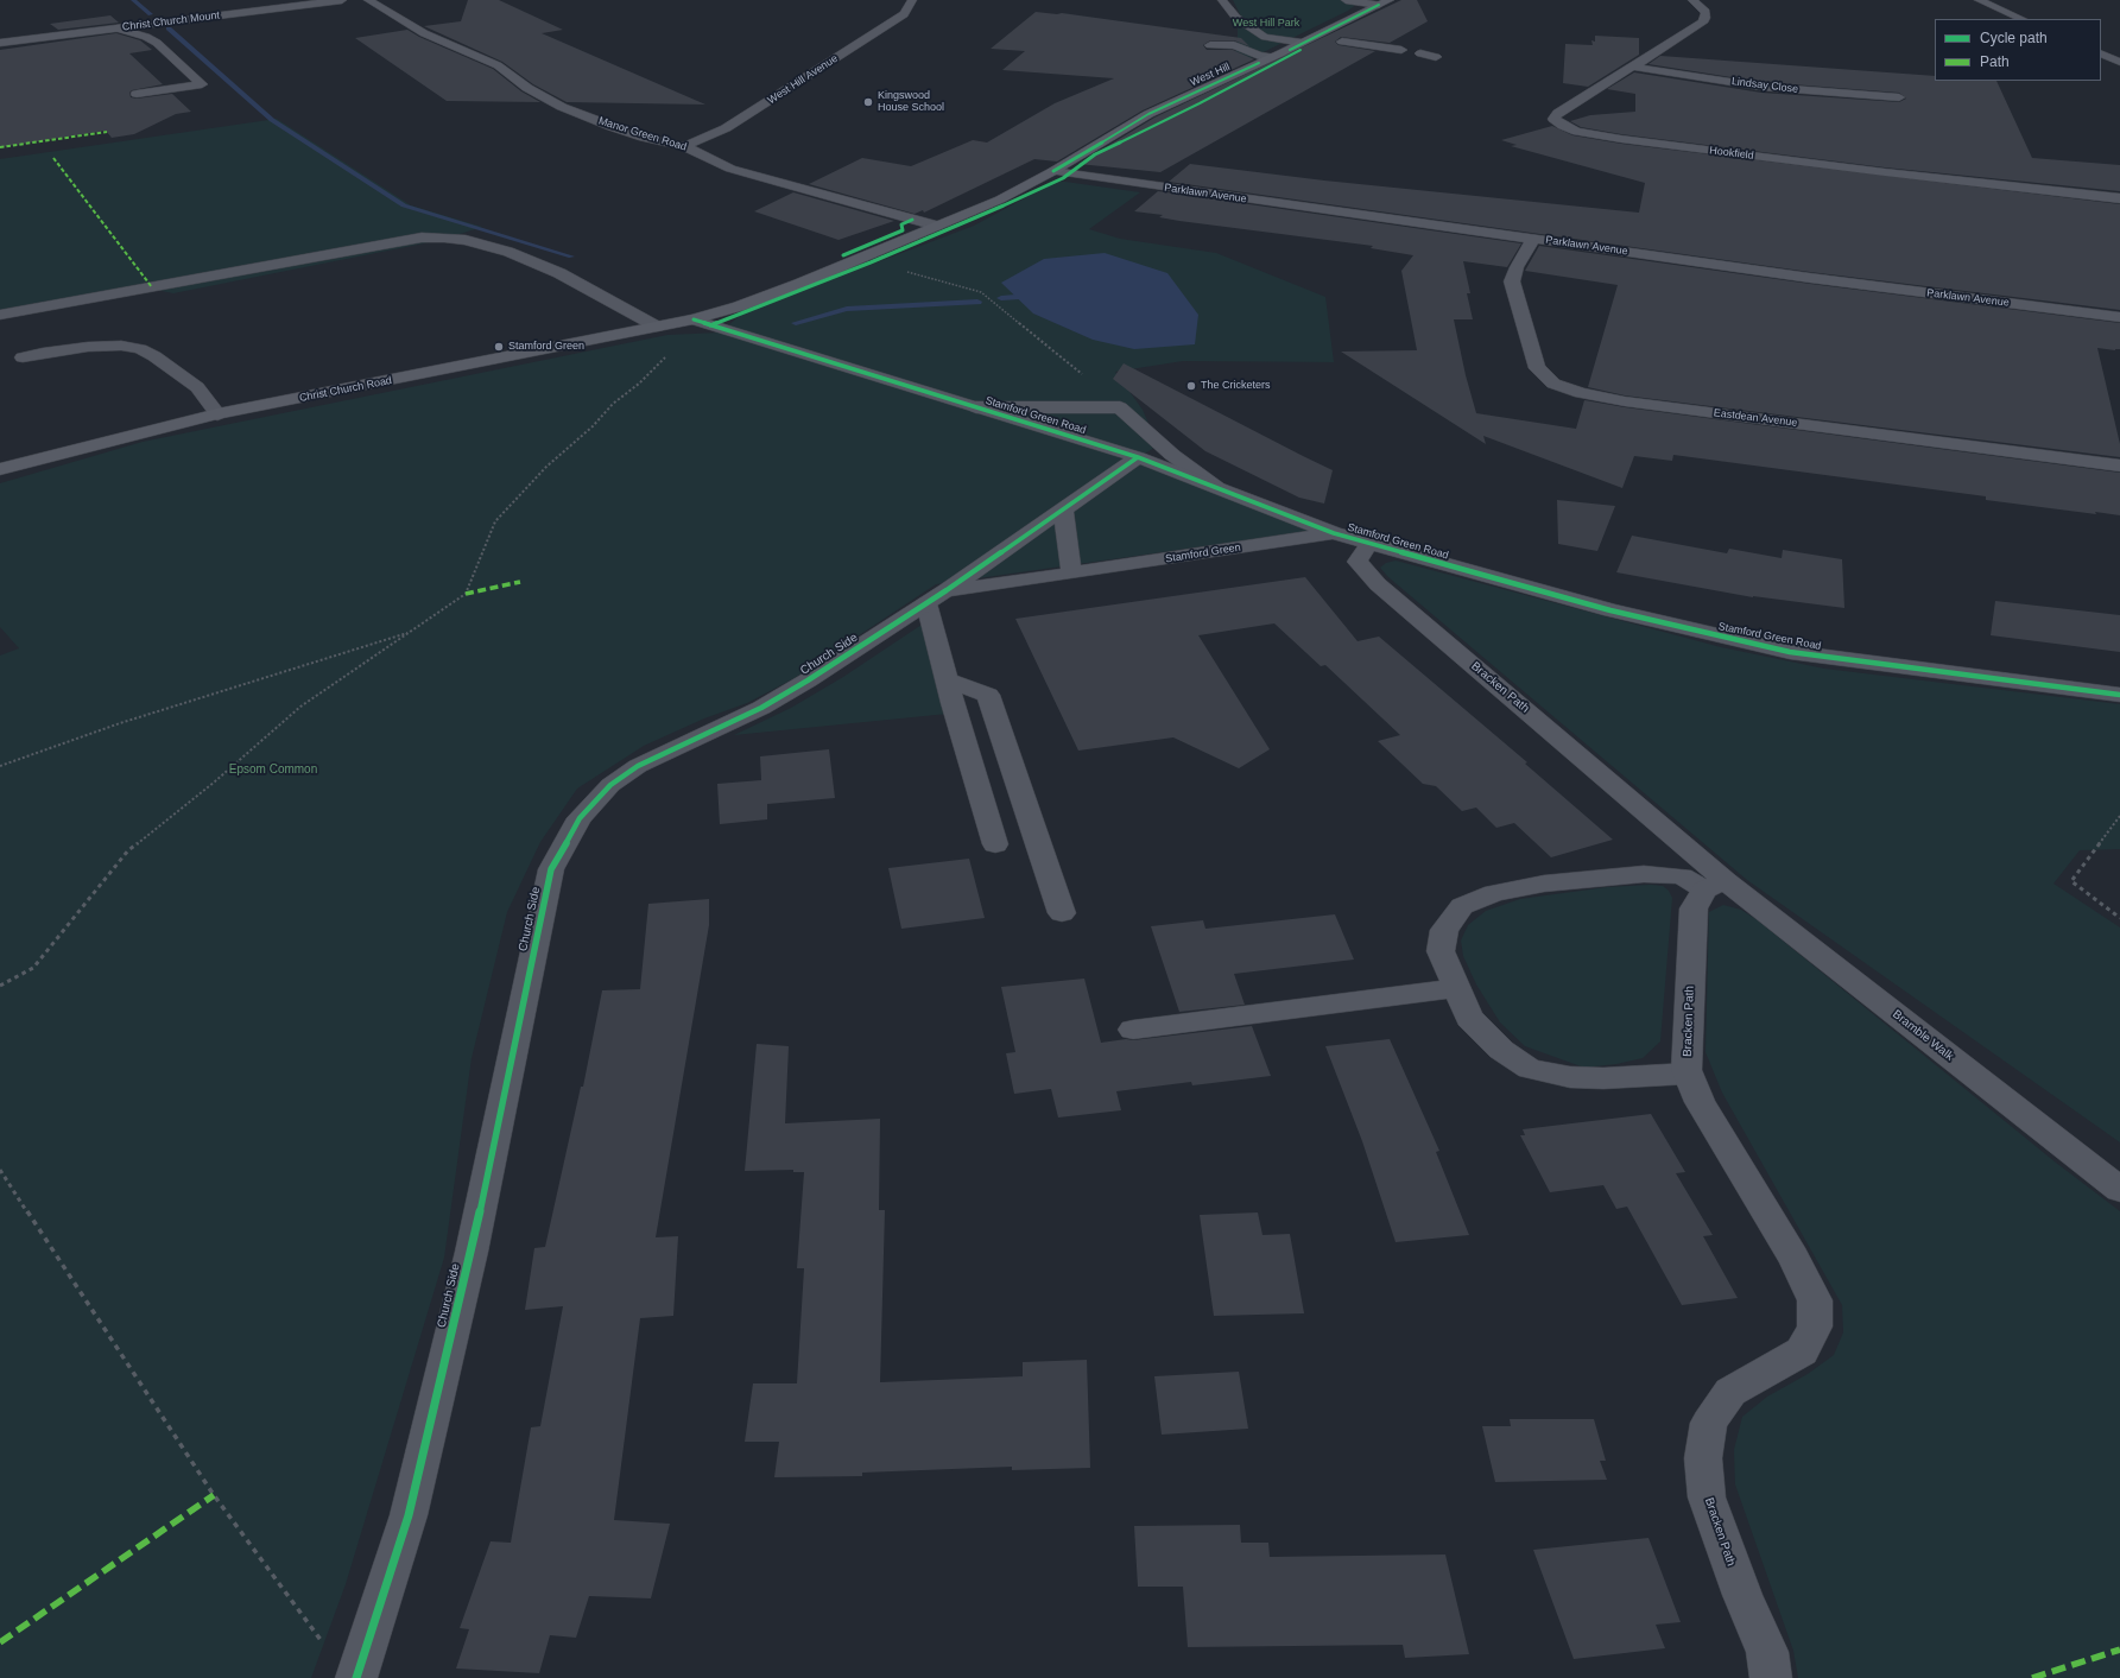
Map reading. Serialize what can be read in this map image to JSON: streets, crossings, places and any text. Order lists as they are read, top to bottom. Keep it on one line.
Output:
{"streets":{"main road":["West Hill","Christ Church Road"],"street":["Christ Church Mount","West Hill Avenue","Lindsay Close","Manor Green Road","Hookfield","Parklawn Avenue","Stamford Green Road","Eastdean Avenue","Stamford Green","Church Side","Bracken Path","Bramble Walk"]},"crossings":[["West Hill","Manor Green Road"],["West Hill","Parklawn Avenue"],["West Hill","Christ Church Road"],["West Hill","Stamford Green Road"],["West Hill Avenue","Manor Green Road"],["Lindsay Close","Hookfield"],["Parklawn Avenue","Eastdean Avenue"],["Christ Church Road","Stamford Green Road"],["Stamford Green Road","Stamford Green"],["Stamford Green Road","Church Side"],["Stamford Green Road","Bracken Path"],["Stamford Green","Church Side"],["Bracken Path","Bramble Walk"]],"parks":["West Hill Park","Epsom Common"],"places":["Kingswood House School","Stamford Green","The Cricketers"],"legend":["Cycle path","Path"]}
